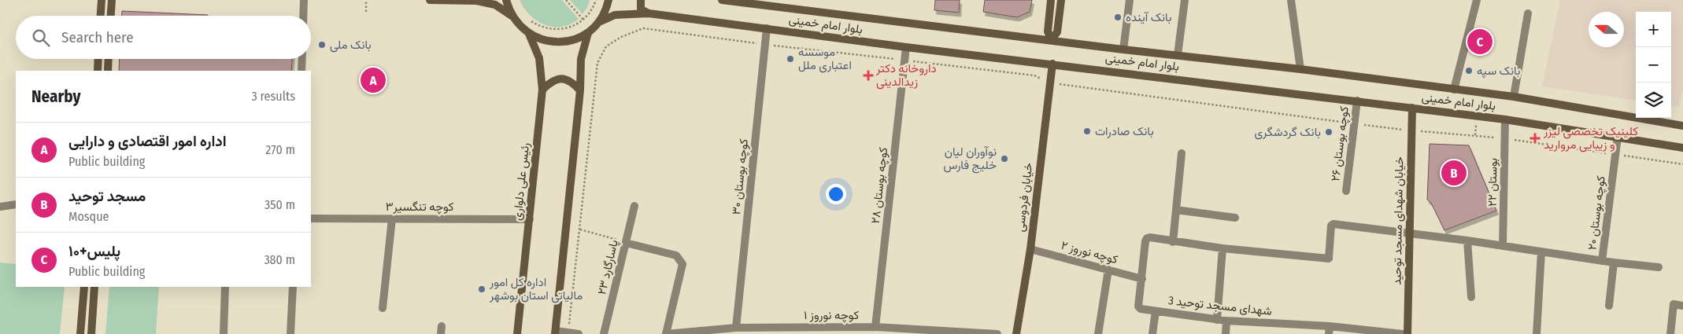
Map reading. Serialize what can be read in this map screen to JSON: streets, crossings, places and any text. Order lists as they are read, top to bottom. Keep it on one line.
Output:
{"streets":{"street":["بلوار امام خمینی","کوچه بوستان ۲۶","کوچه بوستان ۳۰","رئیس علی دلواری","بوستان ۲۲","کوچه بوستان ۲۸","خیابان فردوسی","کوچه تنگسیر۳","کوچه بوستان ۲۰","خیابان شهدای مسجد توحید","کوچه نوروز ۲","پاسارگارد ۲۳","شهدای مسجد توحید 3","کوچه نوروز ۱"]},"crossings":[["بلوار امام خمینی","کوچه بوستان ۲۶"],["بلوار امام خمینی","کوچه بوستان ۳۰"],["بلوار امام خمینی","بوستان ۲۲"],["بلوار امام خمینی","کوچه بوستان ۲۸"],["بلوار امام خمینی","خیابان فردوسی"],["بلوار امام خمینی","کوچه بوستان ۲۰"],["بلوار امام خمینی","خیابان شهدای مسجد توحید"],["کوچه بوستان ۳۰","کوچه نوروز ۱"],["رئیس علی دلواری","کوچه تنگسیر۳"],["کوچه بوستان ۲۸","کوچه نوروز ۱"],["خیابان فردوسی","کوچه نوروز ۲"],["کوچه نوروز ۲","شهدای مسجد توحید 3"]],"places":{"other":["بانک آینده","بانک ملی","موسسه اعتباری ملل","بانک سپه","بانک صادرات","بانک گردشگری","نوآوران لیان خلیج فارس","اداره کل امور مالیاتی استان بوشهر"],"health":["داروخانه دکتر زیدالدینی","کلینیک تخصصی لیزر و زیبایی مروارید"]},"north":"left","page":{"map_buttons":["+","−"],"search":"Search here","pins":["C","A","B"],"heading":["Nearby","3 results"],"list":[{"mark":"A","name":"اداره امور اقتصادی و دارایی","note":"Public building","value":"270 m"},{"mark":"B","name":"مسجد توحید","note":"Mosque","value":"350 m"},{"mark":"C","name":"پلیس+۱۰","note":"Public building","value":"380 m"}]}}
